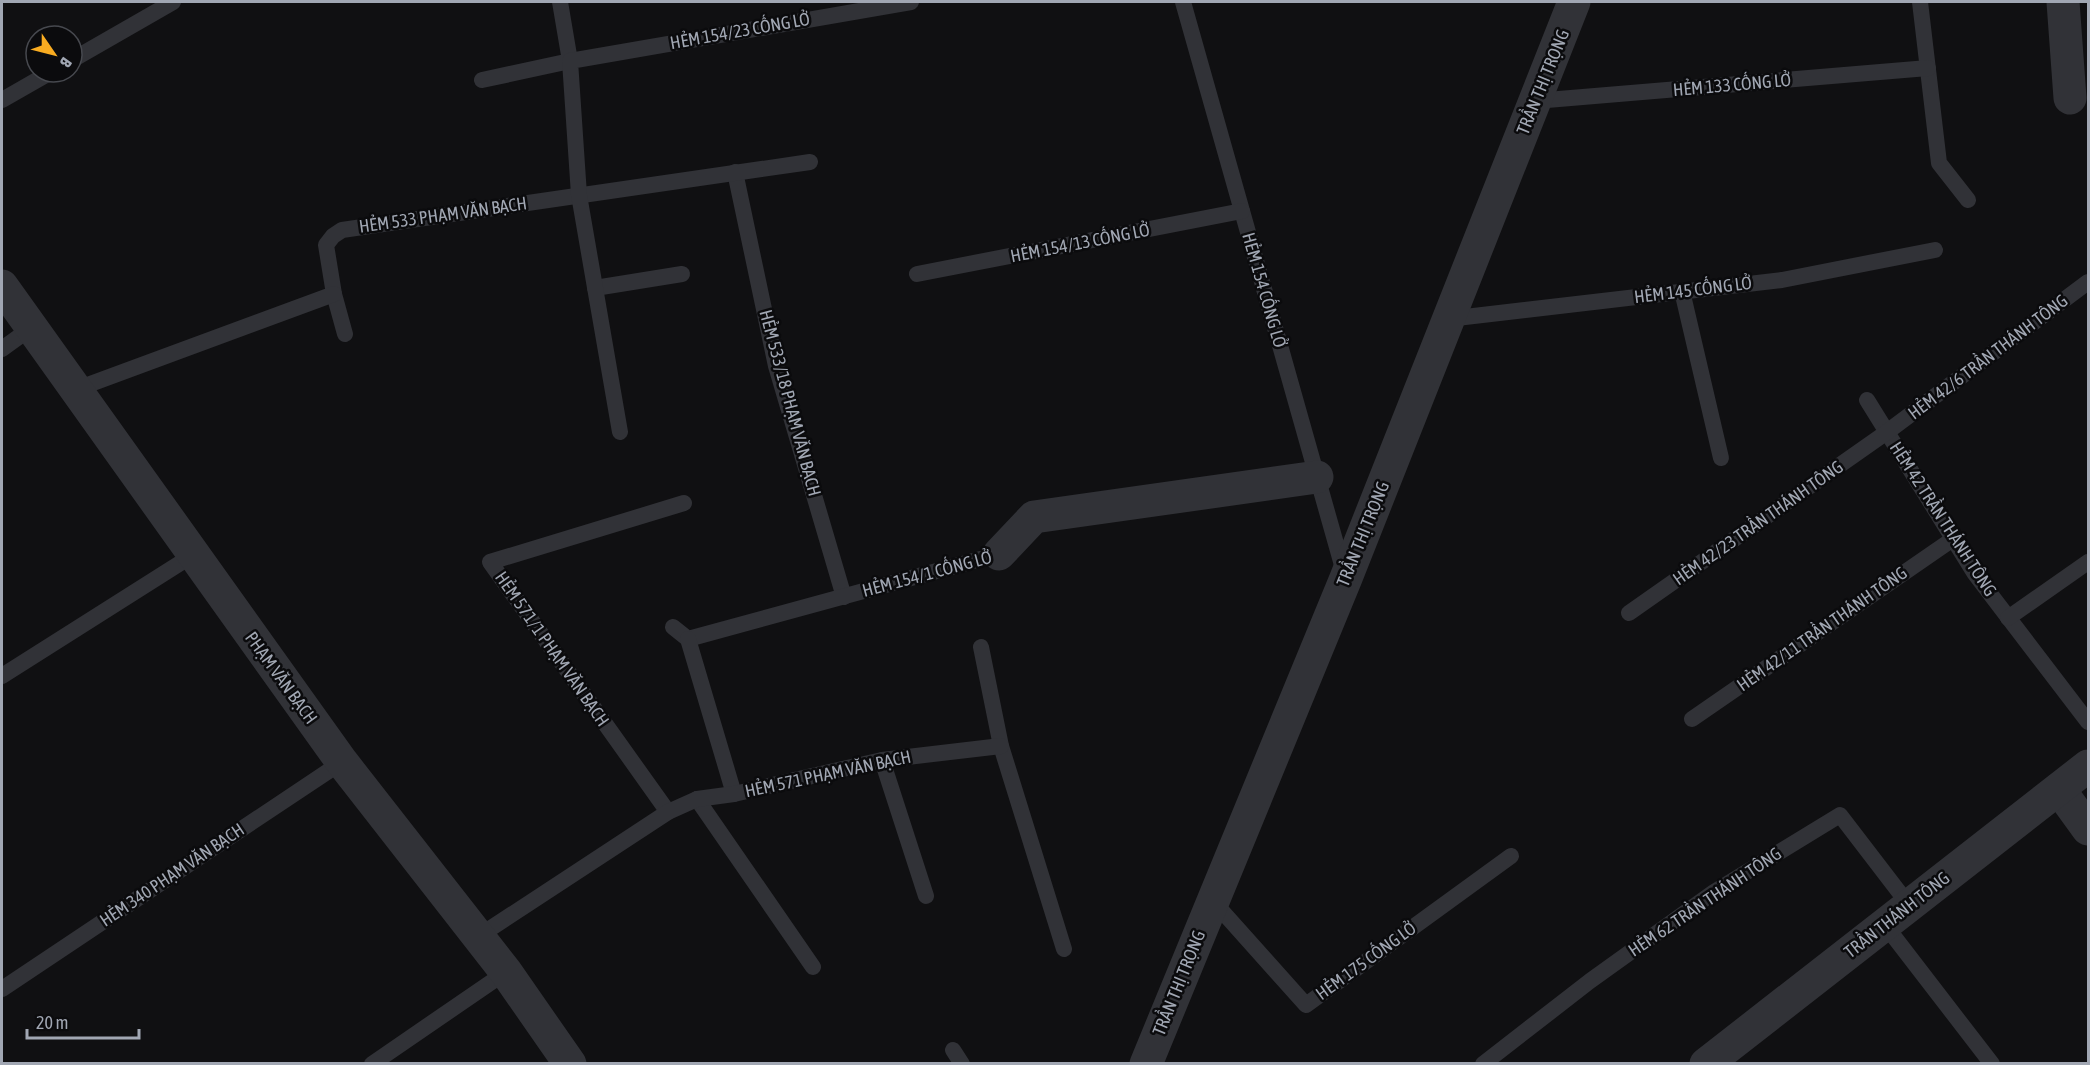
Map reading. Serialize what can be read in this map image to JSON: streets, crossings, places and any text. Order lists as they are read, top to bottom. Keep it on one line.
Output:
{"streets":{"street":["TRẦN THỊ TRỌNG","HẺM 154/1 CỐNG LỞ","PHẠM VĂN BẠCH","TRẦN THÁNH TÔNG"],"lane":["HẺM 154/23 CỐNG LỞ","HẺM 133 CỐNG LỞ","HẺM 533 PHẠM VĂN BẠCH","HẺM 154/13 CỐNG LỞ","HẺM 154 CỐNG LỞ","HẺM 145 CỐNG LỞ","HẺM 42/6 TRẦN THÁNH TÔNG","HẺM 533/18 PHẠM VĂN BẠCH","HẺM 42 TRẦN THÁNH TÔNG","HẺM 42/23 TRẦN THÁNH TÔNG","HẺM 42/11 TRẦN THÁNH TÔNG","HẺM 571/1 PHẠM VĂN BẠCH","HẺM 571 PHẠM VĂN BẠCH","HẺM 340 PHẠM VĂN BẠCH","HẺM 62 TRẦN THÁNH TÔNG","HẺM 175 CỐNG LỞ"]},"crossings":[["TRẦN THỊ TRỌNG","HẺM 133 CỐNG LỞ"],["TRẦN THỊ TRỌNG","HẺM 154 CỐNG LỞ"],["TRẦN THỊ TRỌNG","HẺM 145 CỐNG LỞ"],["TRẦN THỊ TRỌNG","HẺM 175 CỐNG LỞ"],["HẺM 533 PHẠM VĂN BẠCH","HẺM 533/18 PHẠM VĂN BẠCH"],["HẺM 154/13 CỐNG LỞ","HẺM 154 CỐNG LỞ"],["HẺM 154 CỐNG LỞ","HẺM 154/1 CỐNG LỞ"],["HẺM 42/6 TRẦN THÁNH TÔNG","HẺM 42 TRẦN THÁNH TÔNG"],["HẺM 42/6 TRẦN THÁNH TÔNG","HẺM 42/23 TRẦN THÁNH TÔNG"],["HẺM 533/18 PHẠM VĂN BẠCH","HẺM 154/1 CỐNG LỞ"],["HẺM 42 TRẦN THÁNH TÔNG","HẺM 42/23 TRẦN THÁNH TÔNG"],["HẺM 42 TRẦN THÁNH TÔNG","HẺM 42/11 TRẦN THÁNH TÔNG"],["HẺM 154/1 CỐNG LỞ","HẺM 571 PHẠM VĂN BẠCH"],["HẺM 571/1 PHẠM VĂN BẠCH","HẺM 571 PHẠM VĂN BẠCH"],["PHẠM VĂN BẠCH","HẺM 571 PHẠM VĂN BẠCH"],["PHẠM VĂN BẠCH","HẺM 340 PHẠM VĂN BẠCH"],["HẺM 62 TRẦN THÁNH TÔNG","TRẦN THÁNH TÔNG"]],"scale_bar":"20 m","north":"bottom right"}
